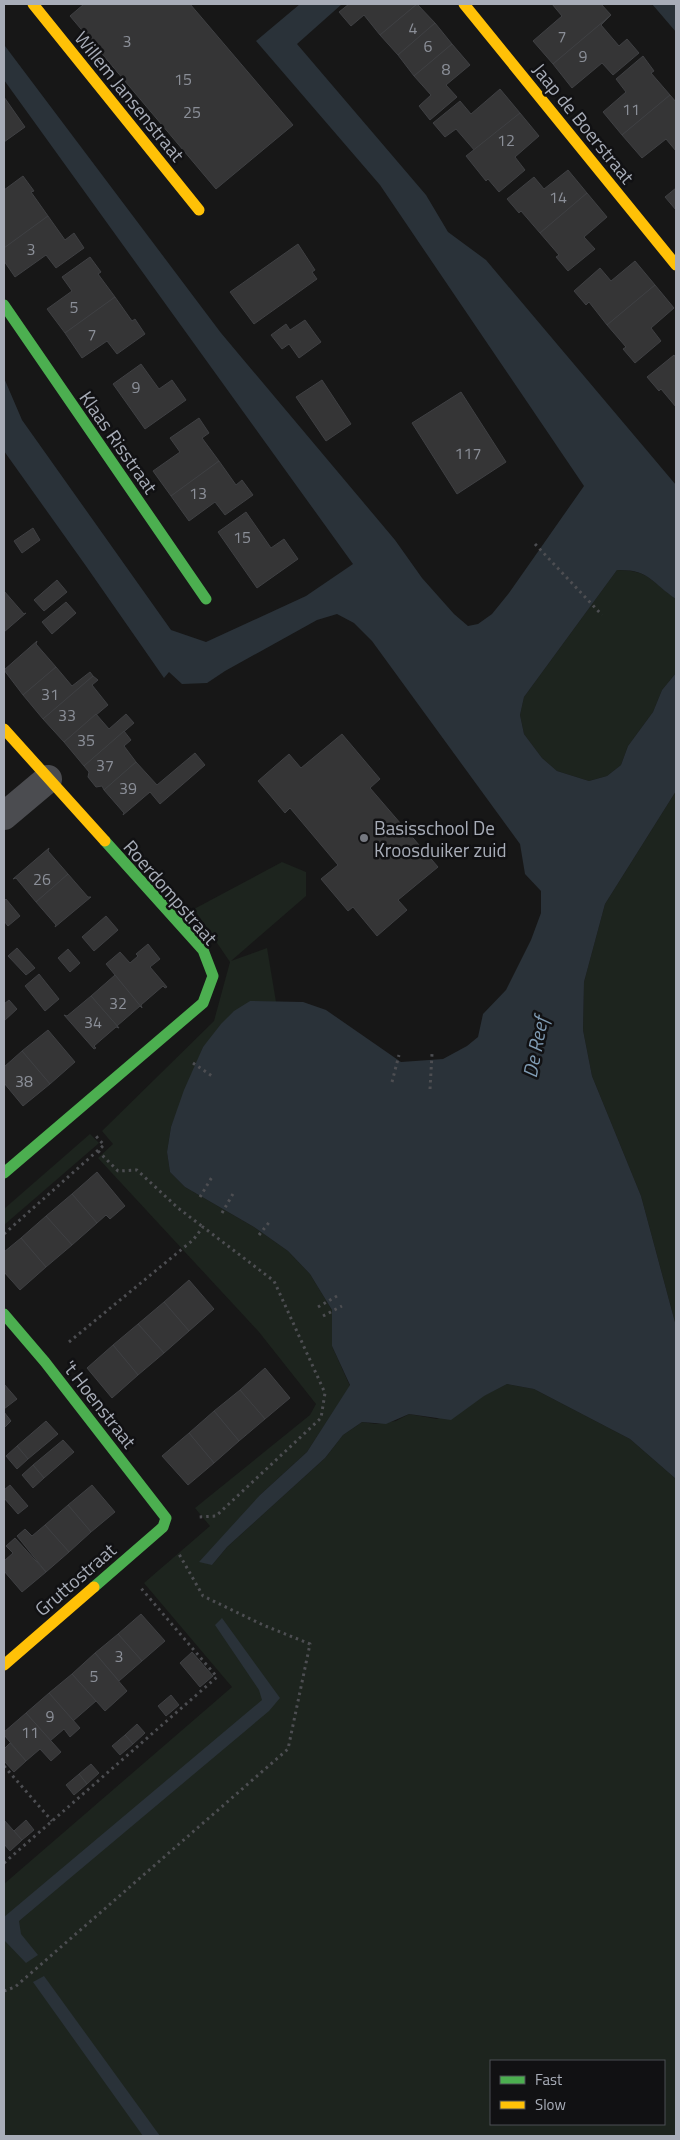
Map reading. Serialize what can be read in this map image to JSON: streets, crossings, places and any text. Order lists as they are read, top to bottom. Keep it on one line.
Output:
{"streets":{"street":["Willem Jansenstraat","Jaap de Boerstraat","Klaas Risstraat","Roerdompstraat","'t Hoenstraat","Gruttostraat"]},"crossings":[["'t Hoenstraat","Gruttostraat"]],"water":["De Reef"],"places":["Basisschool De Kroosduiker zuid"],"house_numbers":["4","7","3","6","9","8","15","11","25","12","14","3","5","7","9","117","13","15","31","33","35","37","39","26","32","34","38","3","5","9","11"],"legend":["Fast","Slow"]}
